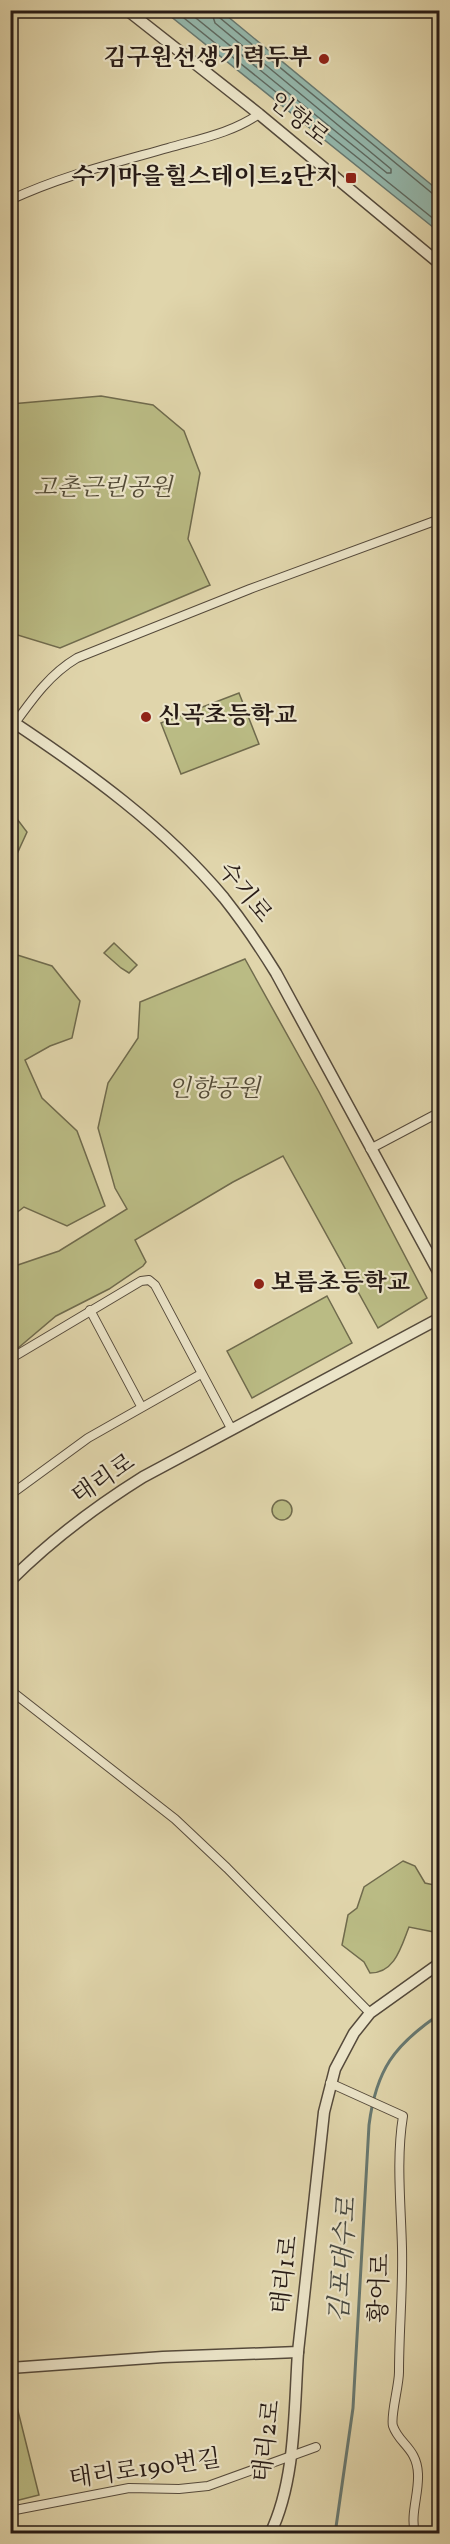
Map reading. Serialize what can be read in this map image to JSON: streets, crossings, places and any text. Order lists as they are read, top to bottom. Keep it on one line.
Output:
{"streets":{"street":["인향로","수기로","태리로","태리1로","황어로","태리2로","태리로190번길"]},"crossings":[["태리1로","황어로"],["태리1로","태리2로"],["태리2로","태리로190번길"]],"water":["김포대수로"],"parks":["고촌근린공원","인향공원"],"places":{"other":["김구원선생기력두부","신곡초등학교","보름초등학교"],"transit":["수기마을힐스테이트2단지"]}}
